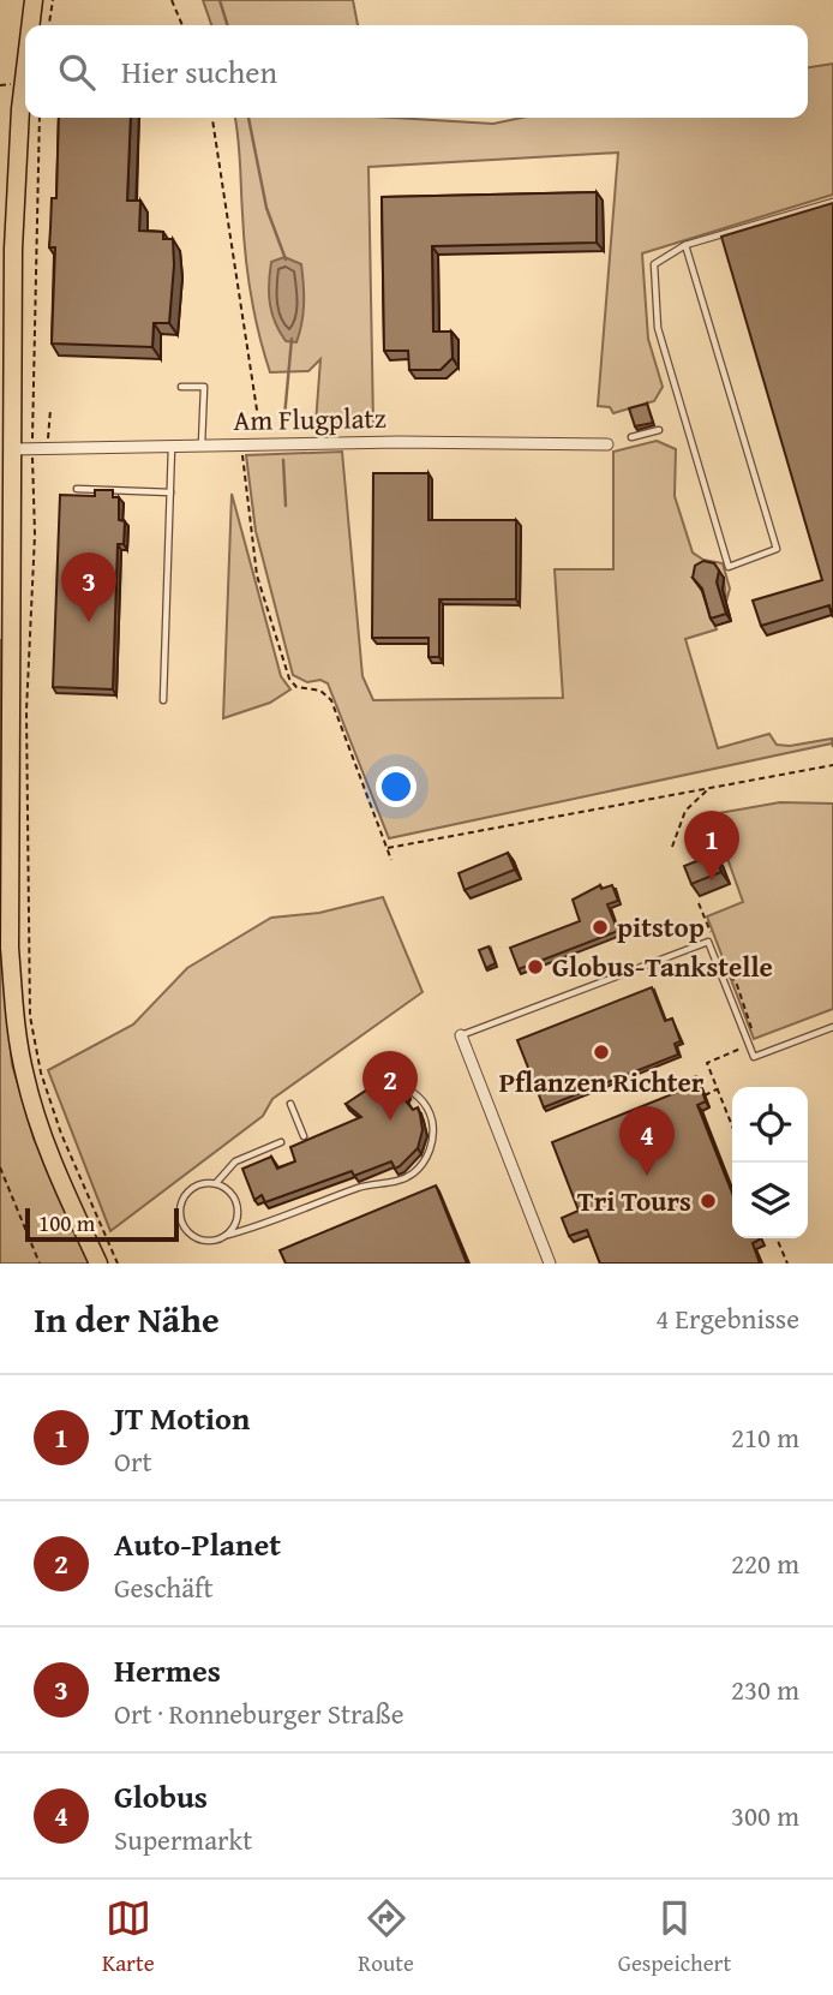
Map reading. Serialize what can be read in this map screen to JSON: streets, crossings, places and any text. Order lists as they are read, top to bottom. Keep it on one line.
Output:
{"streets":{"street":["Am Flugplatz"]},"places":["pitstop","Globus-Tankstelle","Pflanzen Richter","Tri Tours"],"scale_bar":"100 m","page":{"search":"Hier suchen","pins":["3","1","2","4"],"scale":"100 m","heading":["In der Nähe","4 Ergebnisse"],"list":[{"mark":"1","name":"JT Motion","note":"Ort","value":"210 m"},{"mark":"2","name":"Auto-Planet","note":"Geschäft","value":"220 m"},{"mark":"3","name":"Hermes","note":"Ort · Ronneburger Straße","value":"230 m"},{"mark":"4","name":"Globus","note":"Supermarkt","value":"300 m"}],"nav":["Karte","Route","Gespeichert"]}}
